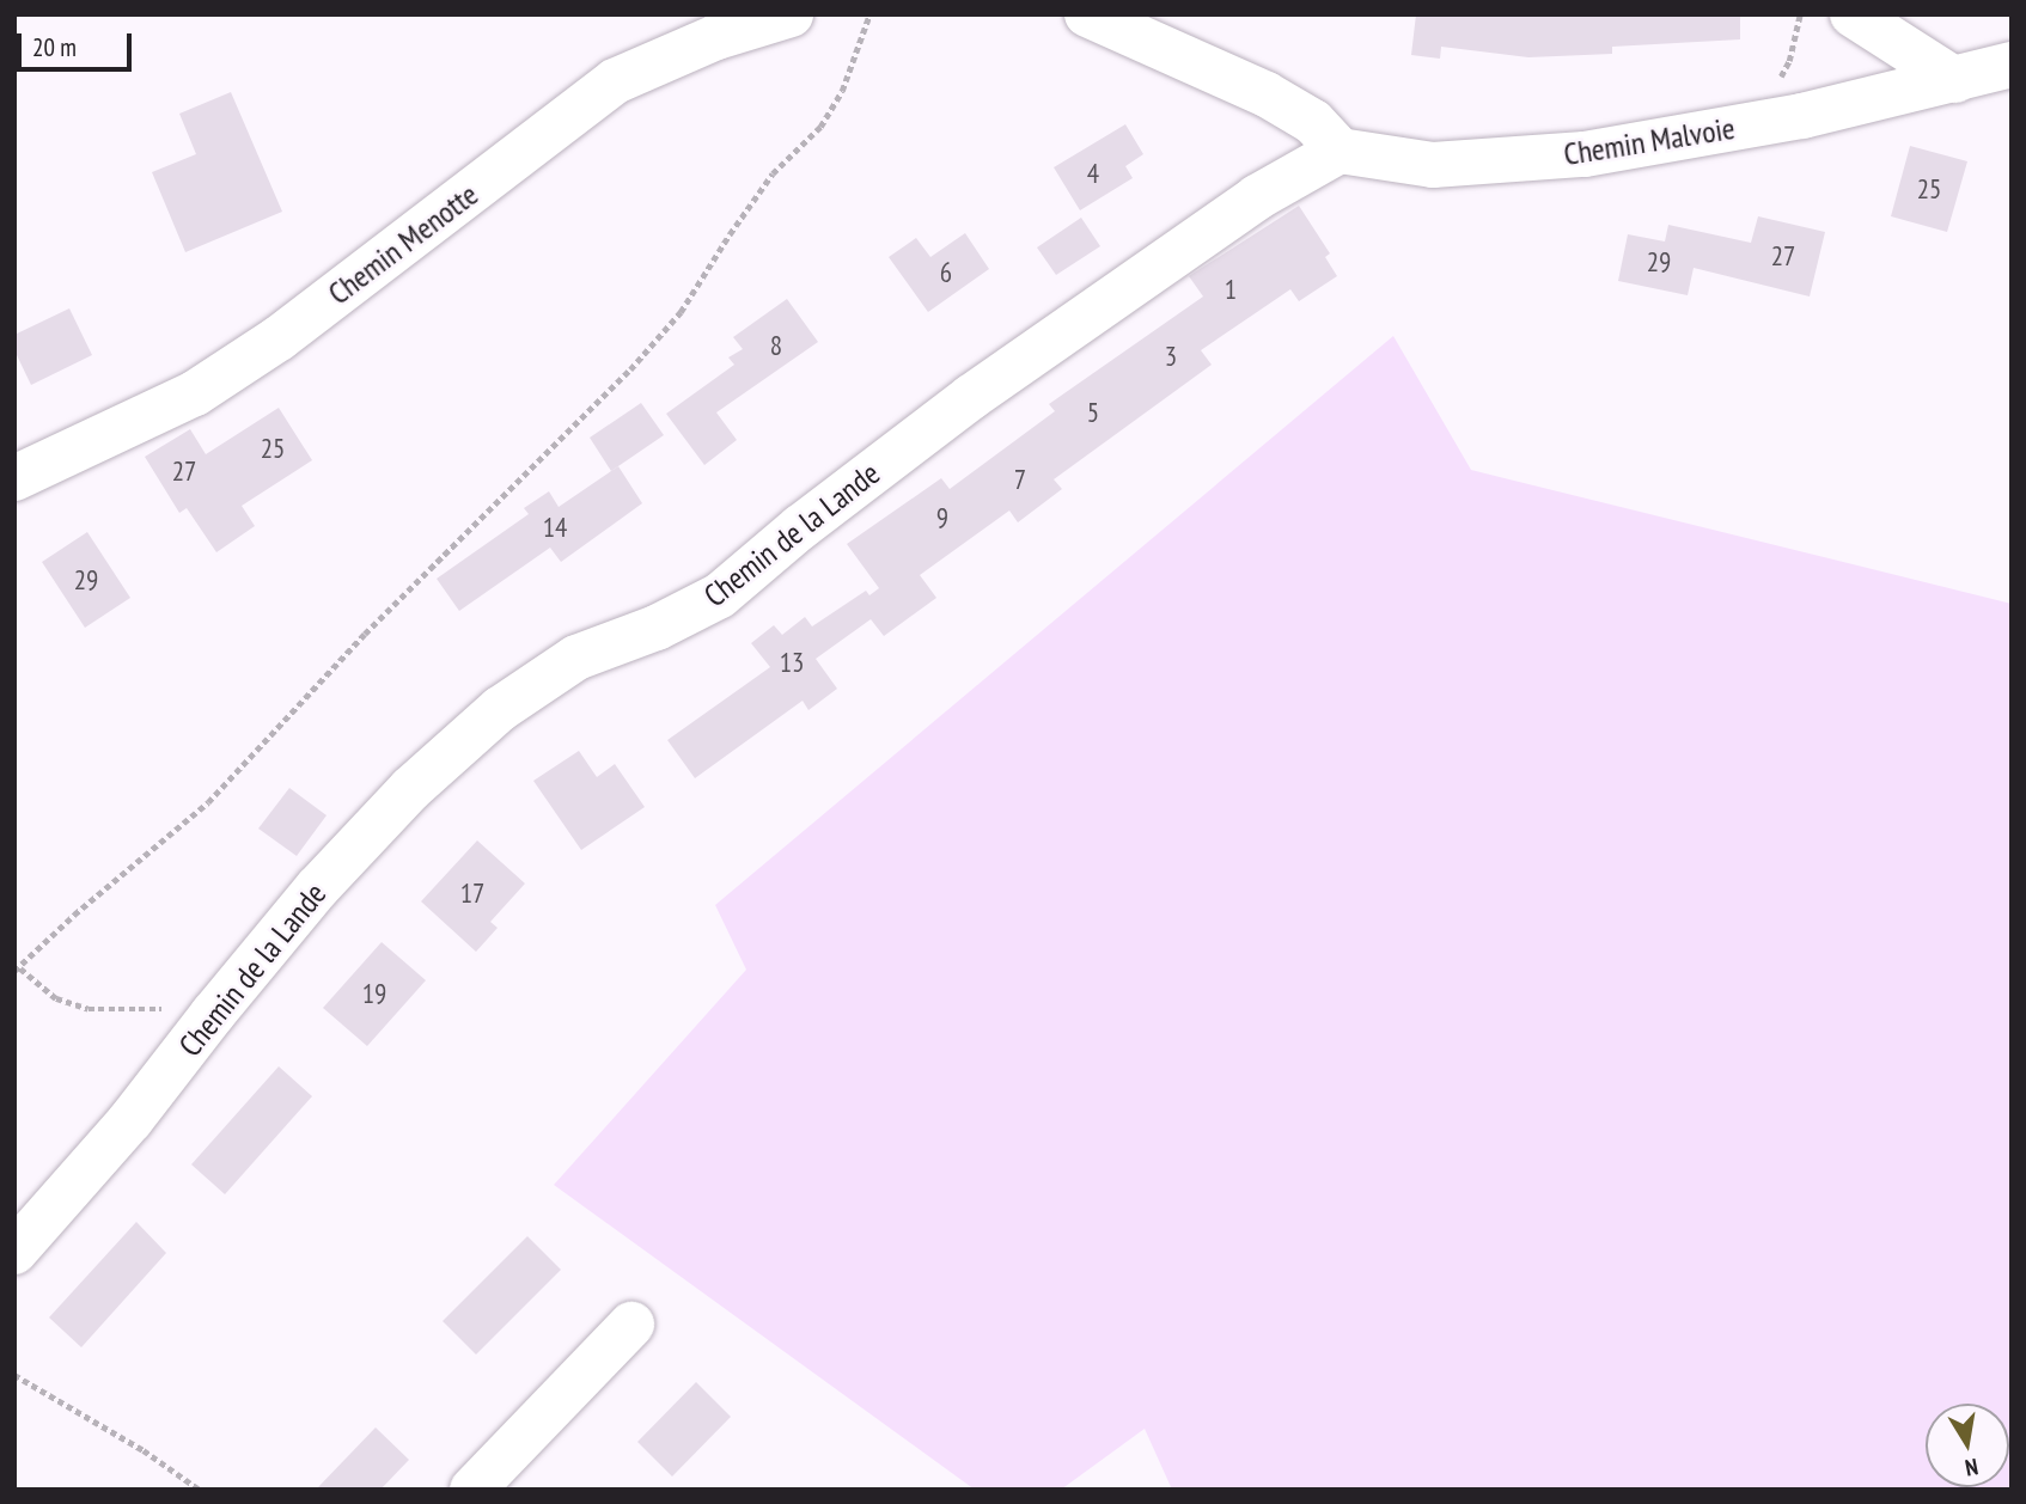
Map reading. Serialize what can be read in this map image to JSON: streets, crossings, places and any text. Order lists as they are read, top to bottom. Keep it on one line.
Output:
{"streets":{"street":["Chemin Malvoie","Chemin Menotte","Chemin de la Lande"]},"crossings":[["Chemin Malvoie","Chemin de la Lande"]],"house_numbers":["4","25","27","29","6","1","8","3","5","25","27","7","9","14","29","13","17","19"],"scale_bar":"20 m","north":"bottom"}
